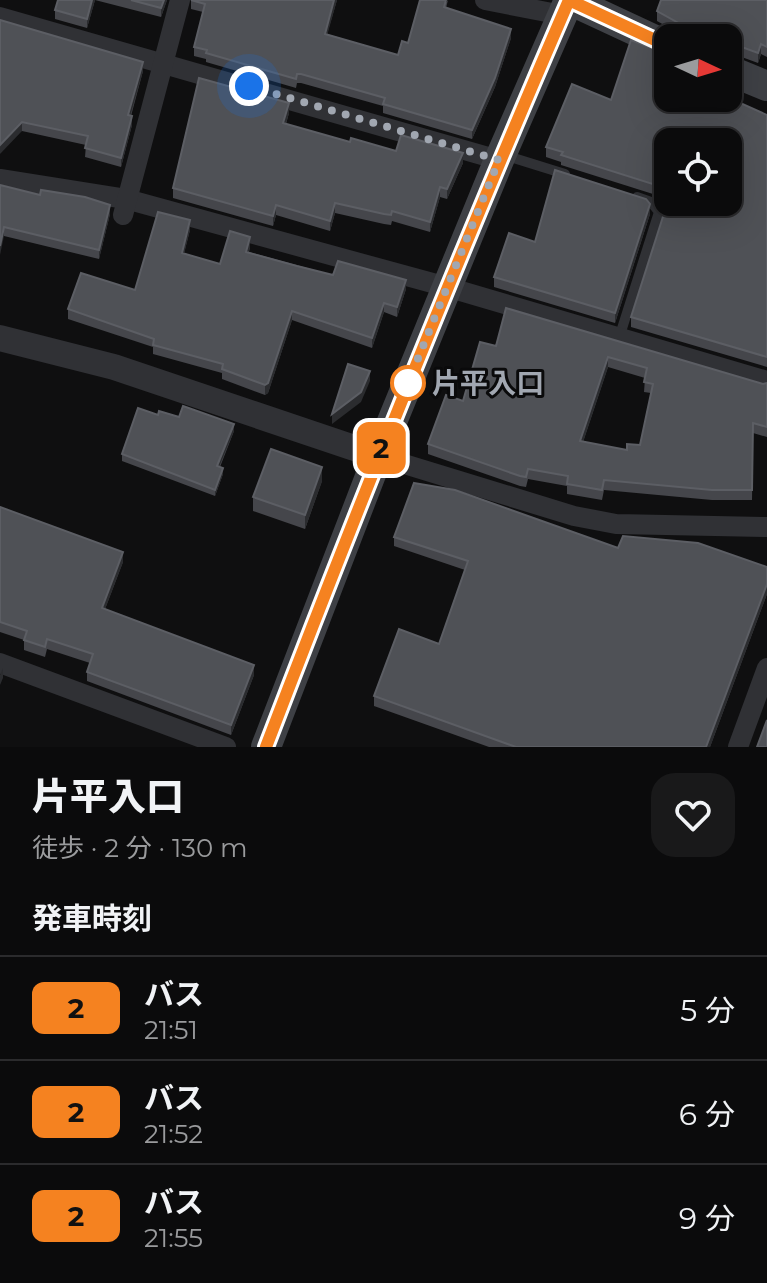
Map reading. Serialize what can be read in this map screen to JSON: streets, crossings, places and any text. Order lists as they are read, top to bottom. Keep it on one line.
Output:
{"places":["片平入口"],"lines":["bus line 2"],"north":"right","page":{"on_map":"2","heading":[["片平入口","徒歩 · 2 分 · 130 m"],"発車時刻"],"list":[{"mark":"2","name":"バス","note":"21:51","value":"5 分"},{"mark":"2","name":"バス","note":"21:52","value":"6 分"},{"mark":"2","name":"バス","note":"21:55","value":"9 分"}]}}
